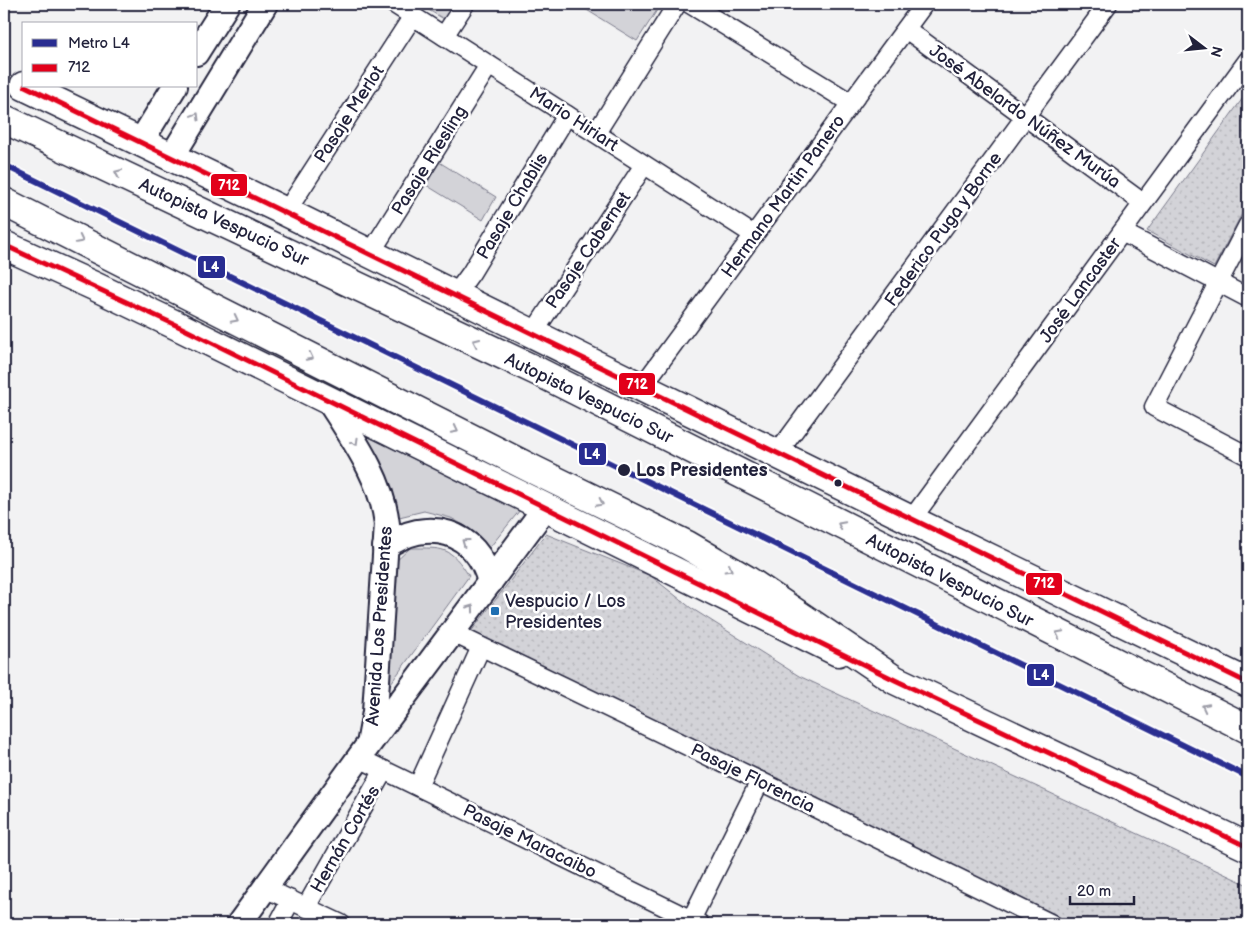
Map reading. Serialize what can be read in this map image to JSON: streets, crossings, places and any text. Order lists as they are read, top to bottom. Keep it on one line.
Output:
{"streets":{"main road":["Autopista Vespucio Sur"],"street":["Pasaje Merlot","José Abelardo Núñez Murúa","Mario Hiriart","Pasaje Riesling","Hermano Martin Panero","Pasaje Chablis","Federico Puga y Borne","Pasaje Cabernet","José Lancaster","Avenida Los Presidentes","Pasaje Florencia","Hernán Cortés","Pasaje Maracaibo"]},"crossings":[["Pasaje Merlot","Mario Hiriart"],["José Abelardo Núñez Murúa","Hermano Martin Panero"],["José Abelardo Núñez Murúa","Federico Puga y Borne"],["José Abelardo Núñez Murúa","José Lancaster"],["Mario Hiriart","Pasaje Riesling"],["Mario Hiriart","Hermano Martin Panero"],["Mario Hiriart","Pasaje Chablis"],["Mario Hiriart","Pasaje Cabernet"],["Avenida Los Presidentes","Pasaje Florencia"],["Avenida Los Presidentes","Pasaje Maracaibo"],["Hernán Cortés","Pasaje Maracaibo"]],"places":{"other":["Los Presidentes"],"transit":["Vespucio / Los Presidentes"]},"lines":["transit line 712","metro line L4"],"legend":["Metro L4","712"],"scale_bar":"20 m","north":"right"}
